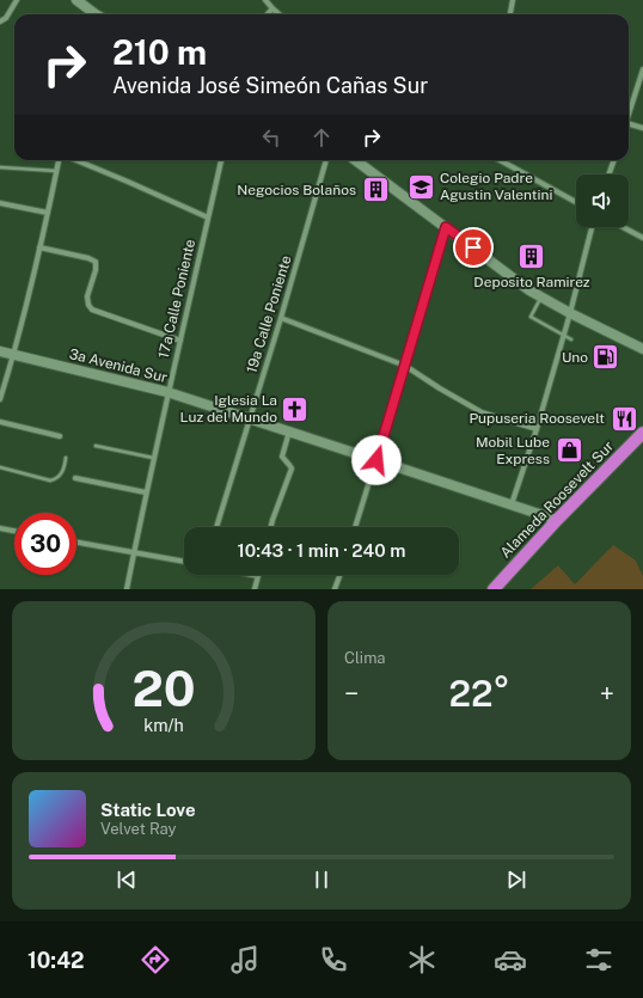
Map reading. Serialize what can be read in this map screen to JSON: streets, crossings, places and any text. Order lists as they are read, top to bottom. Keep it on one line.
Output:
{"streets":{"highway":["Alameda Roosevelt Sur"],"street":["17a Calle Poniente","19a Calle Poniente","3a Avenida Sur"]},"crossings":[["17a Calle Poniente","3a Avenida Sur"],["19a Calle Poniente","3a Avenida Sur"],["3a Avenida Sur","Alameda Roosevelt Sur"]],"places":{"school or university":["Colegio Padre Agustin Valentini"],"building":["Negocios Bolaños","Deposito Ramirez"],"fuel station":["Uno"],"church":["Iglesia La Luz del Mundo"],"restaurant":["Pupuseria Roosevelt"],"shop":["Mobil Lube Express"]},"page":{"turn":["210 m","Avenida José Simeón Cañas Sur"],"limit":"30","trip":"10:43 · 1 min · 240 m","tile":"Clima","heat":["−","22°","+"],"song":["Static Love","Velvet Ray"],"tabs":"10:42","gauge":["20","km/h"]}}
